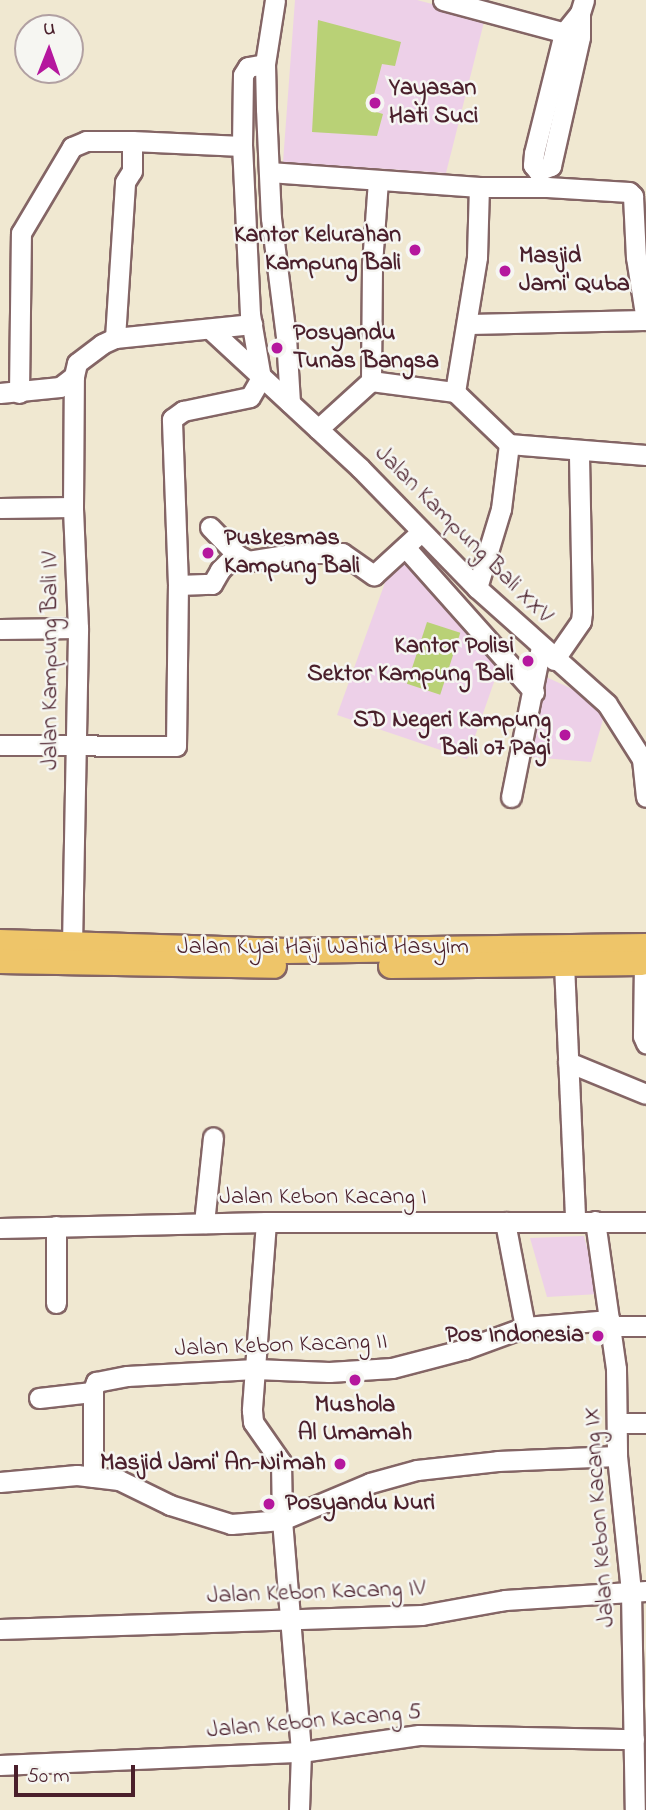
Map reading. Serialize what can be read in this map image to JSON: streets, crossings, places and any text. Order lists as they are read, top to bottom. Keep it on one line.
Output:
{"streets":{"main road":["Jalan Kyai Haji Wahid Hasyim"],"street":["Jalan Kampung Bali XXV","Jalan Kampung Bali IV","Jalan Kebon Kacang I","Jalan Kebon Kacang II","Jalan Kebon Kacang IX","Jalan Kebon Kacang IV","Jalan Kebon Kacang 5"]},"crossings":[["Jalan Kampung Bali IV","Jalan Kyai Haji Wahid Hasyim"],["Jalan Kebon Kacang I","Jalan Kebon Kacang IX"],["Jalan Kebon Kacang II","Jalan Kebon Kacang IX"],["Jalan Kebon Kacang IX","Jalan Kebon Kacang IV"],["Jalan Kebon Kacang IX","Jalan Kebon Kacang 5"]],"places":["Yayasan Hati Suci","Kantor Kelurahan Kampung Bali","Masjid Jami' Quba","Posyandu Tunas Bangsa","Puskesmas Kampung Bali","Kantor Polisi Sektor Kampung Bali","SD Negeri Kampung Bali 07 Pagi","Pos Indonesia","Mushola Al Umamah","Masjid Jami' An-Ni'mah","Posyandu Nuri"],"scale_bar":"50 m","north":"top"}
